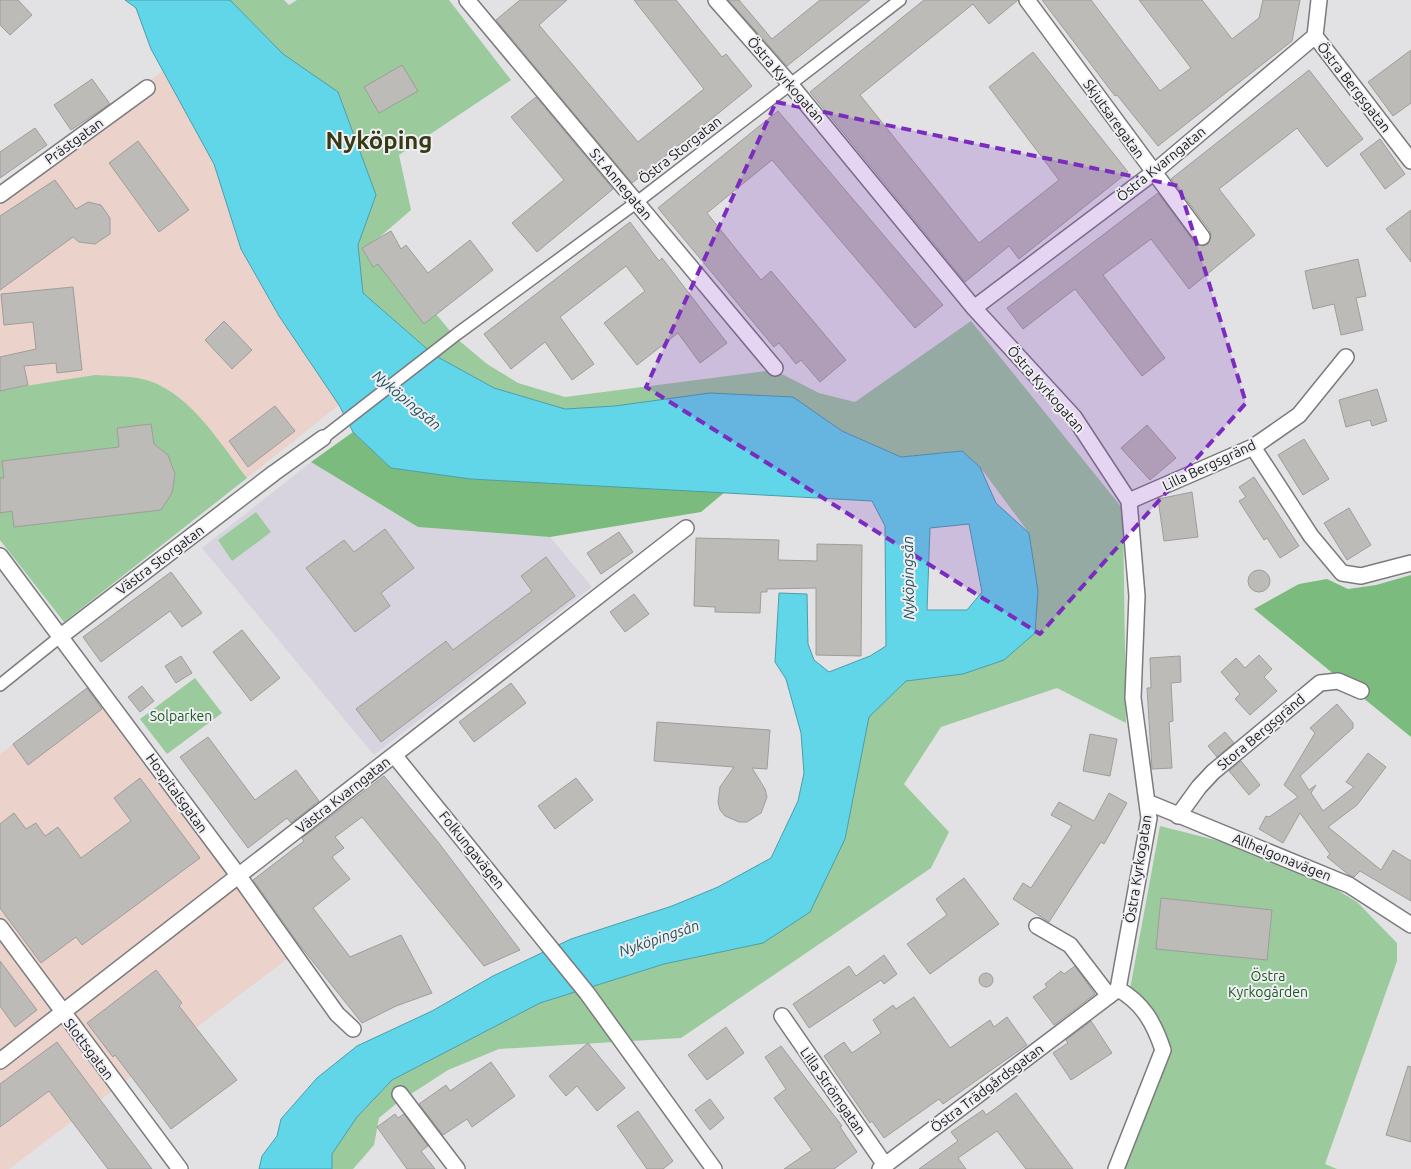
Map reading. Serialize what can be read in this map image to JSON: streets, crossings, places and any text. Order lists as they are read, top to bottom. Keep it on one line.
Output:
{"streets":{"street":["Östra Kyrkogatan","Östra Bergsgatan","Skjutsaregatan","Prästgatan","Östra Storgatan","Östra Kvarngatan","S:t Annegatan","Lilla Bergsgränd","Västra Storgatan","Stora Bergsgränd","Hospitalsgatan","Västra Kvarngatan","Folkungavägen","Allhelgonavägen","Slottsgatan","Östra Trädgårdsgatan","Lilla Strömgatan"]},"crossings":[["Östra Kyrkogatan","Östra Storgatan"],["Östra Kyrkogatan","Östra Kvarngatan"],["Östra Kyrkogatan","Lilla Bergsgränd"],["Östra Kyrkogatan","Allhelgonavägen"],["Östra Kyrkogatan","Östra Trädgårdsgatan"],["Östra Bergsgatan","Östra Kvarngatan"],["Skjutsaregatan","Östra Kvarngatan"],["Östra Storgatan","S:t Annegatan"],["Östra Storgatan","Västra Storgatan"],["Västra Storgatan","Hospitalsgatan"],["Stora Bergsgränd","Allhelgonavägen"],["Hospitalsgatan","Västra Kvarngatan"],["Västra Kvarngatan","Folkungavägen"],["Västra Kvarngatan","Slottsgatan"],["Östra Trädgårdsgatan","Lilla Strömgatan"]],"districts":["Nyköping"],"water":["Nyköpingsån"],"parks":["Solparken","Östra Kyrkogården"]}
